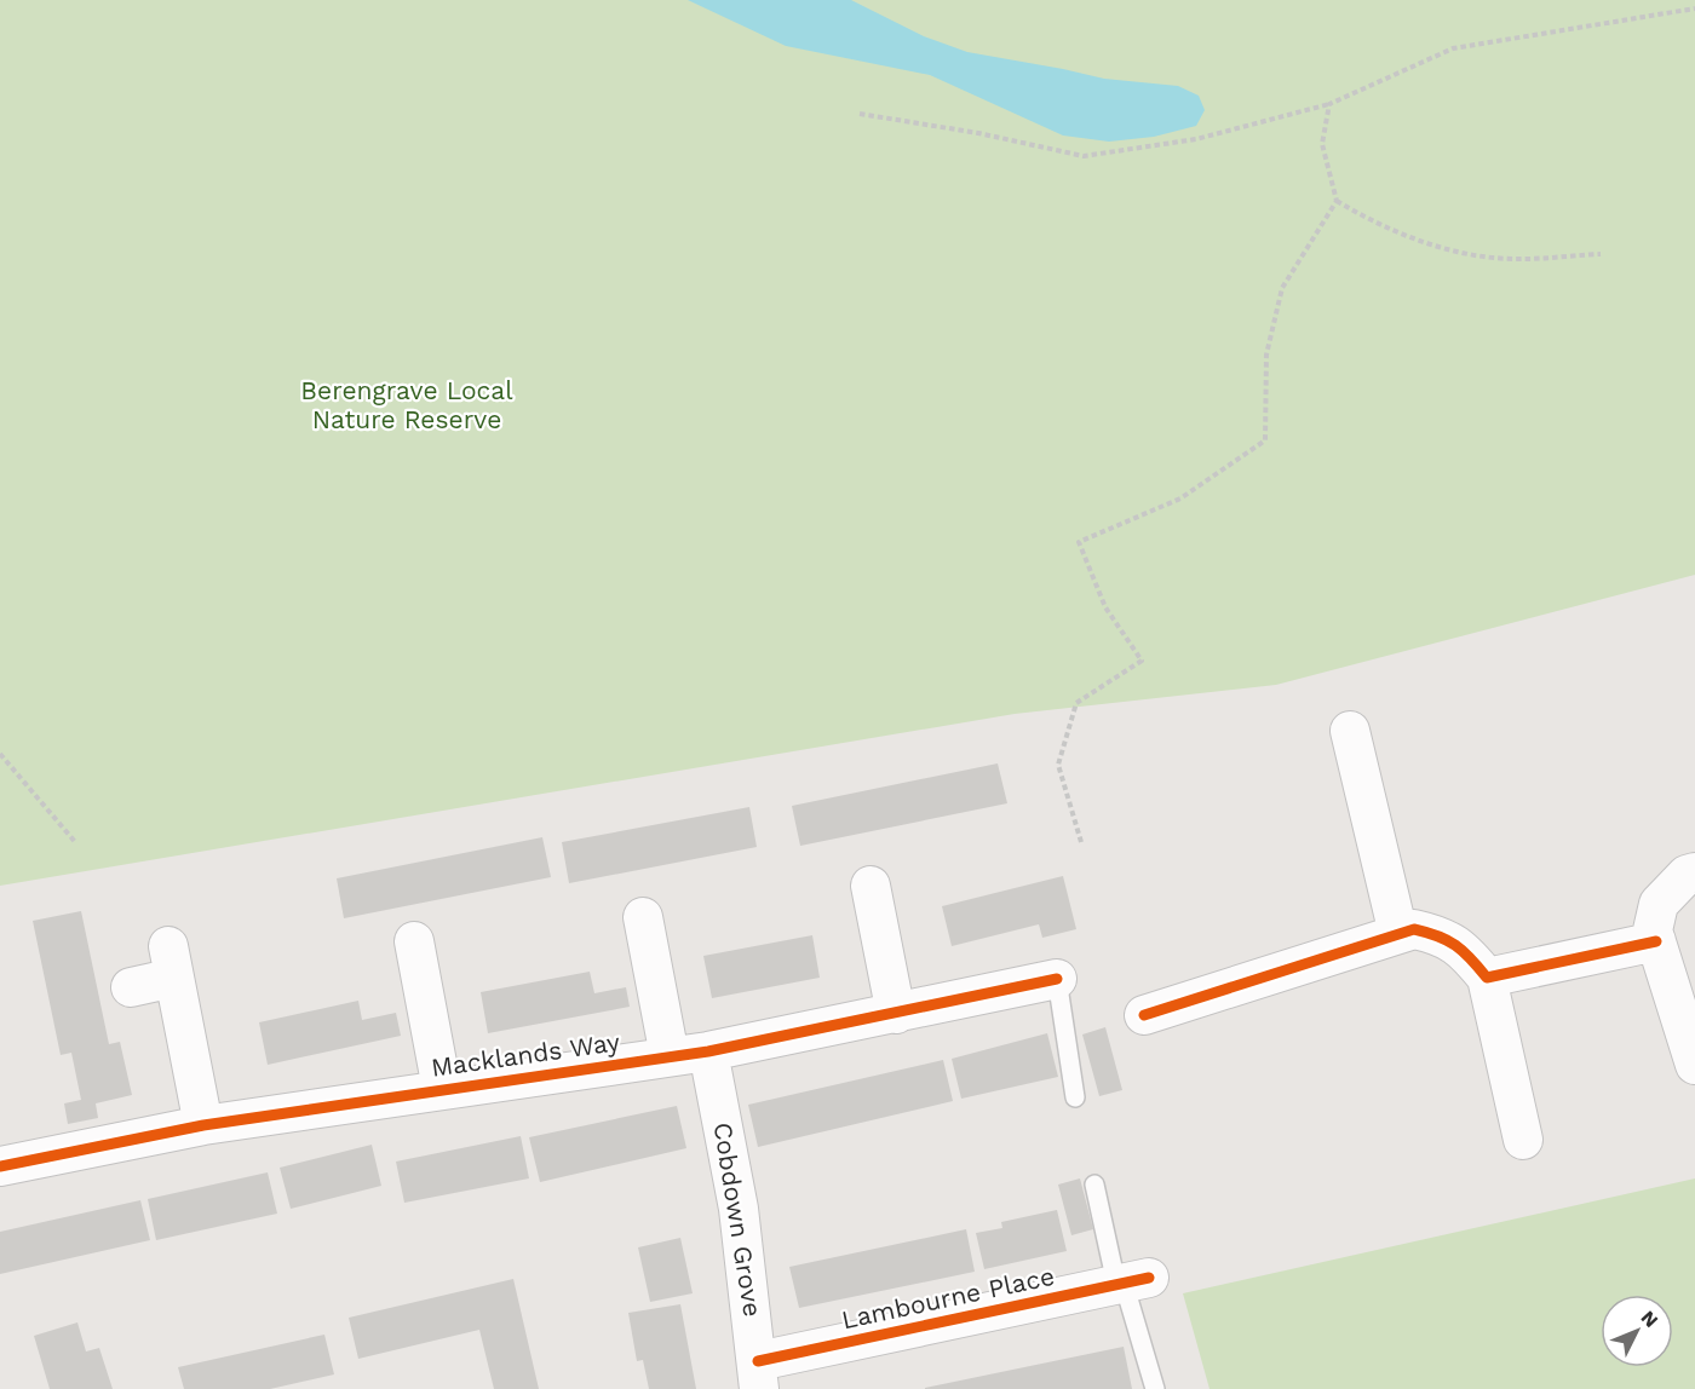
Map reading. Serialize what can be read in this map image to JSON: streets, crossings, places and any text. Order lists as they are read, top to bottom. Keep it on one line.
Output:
{"streets":{"street":["Macklands Way","Cobdown Grove","Lambourne Place"]},"crossings":[["Macklands Way","Cobdown Grove"],["Cobdown Grove","Lambourne Place"]],"parks":["Berengrave Local Nature Reserve"],"north":"top right"}
